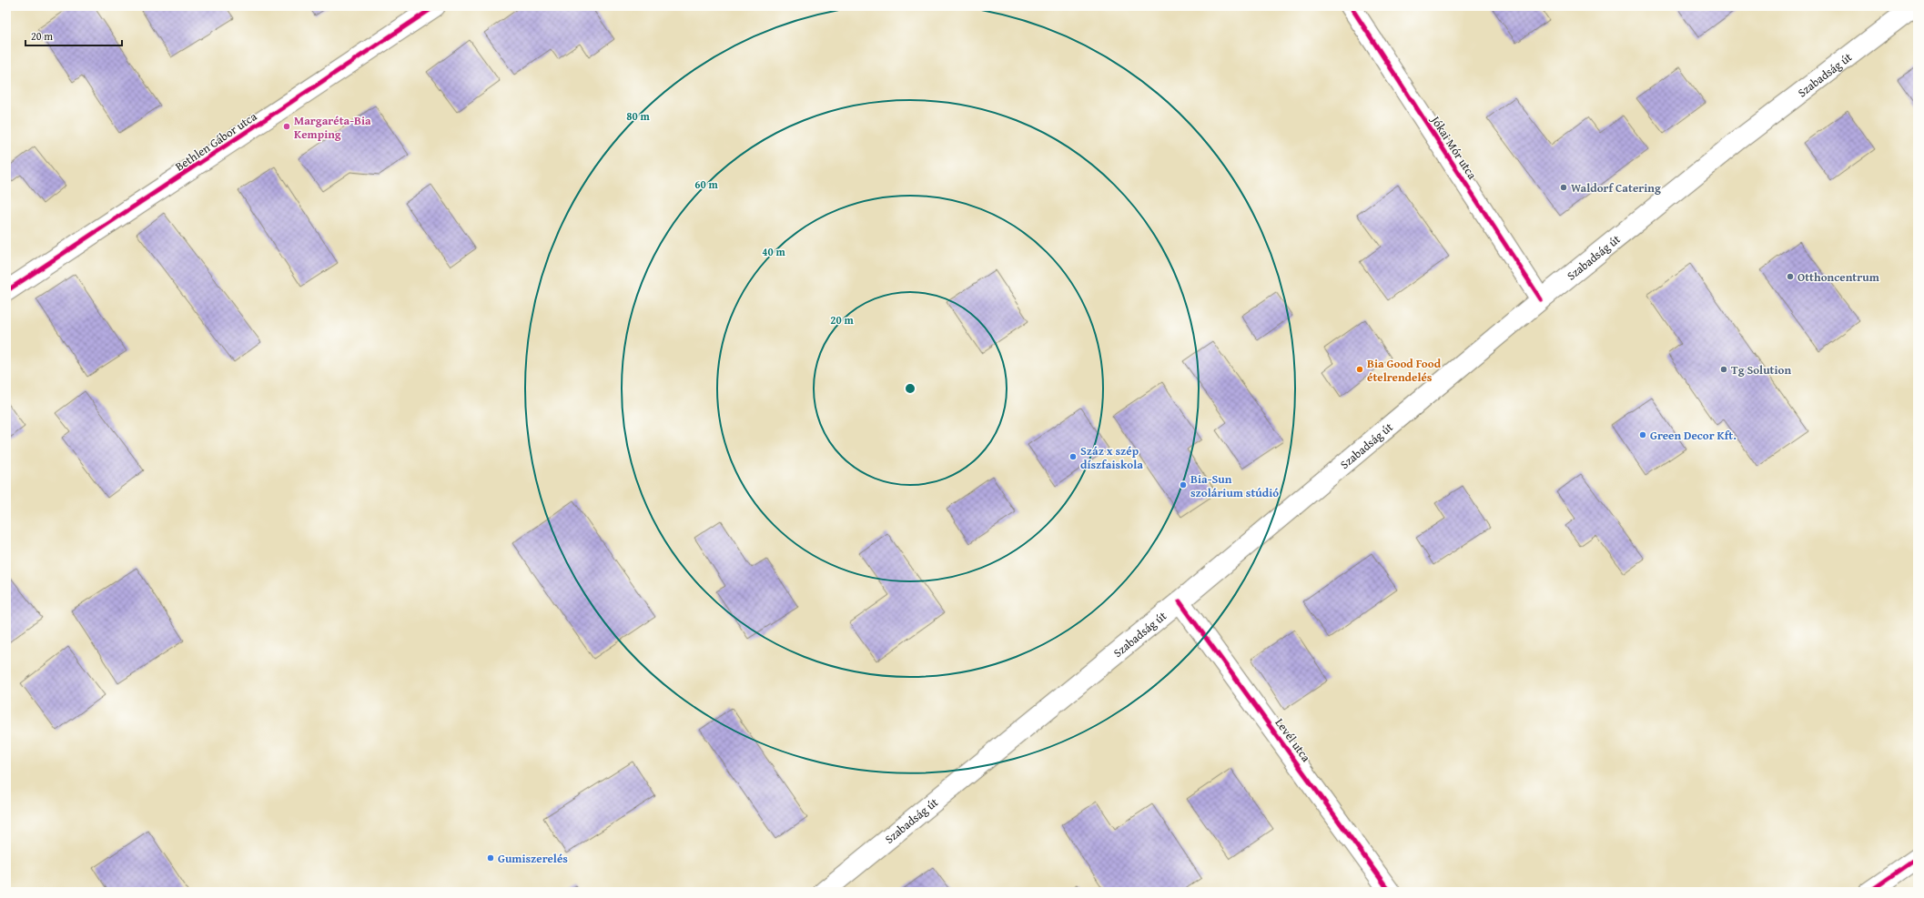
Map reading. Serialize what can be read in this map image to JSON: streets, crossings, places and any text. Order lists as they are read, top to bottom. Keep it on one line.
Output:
{"streets":{"main road":["Szabadság út","Bethlen Gábor utca","Jókai Mór utca","Levél utca"]},"crossings":[["Szabadság út","Jókai Mór utca"],["Szabadság út","Levél utca"]],"places":["Margaréta-Bia Kemping","Waldorf Catering","Otthoncentrum","Bia Good Food ételrendelés","Tg Solution","Green Decor Kft.","Száz x szép díszfaiskola","Bia-Sun szolárium stúdió","Gumiszerelés"],"scale_bar":"20 m","rings":["80 m","60 m","40 m","20 m"]}
